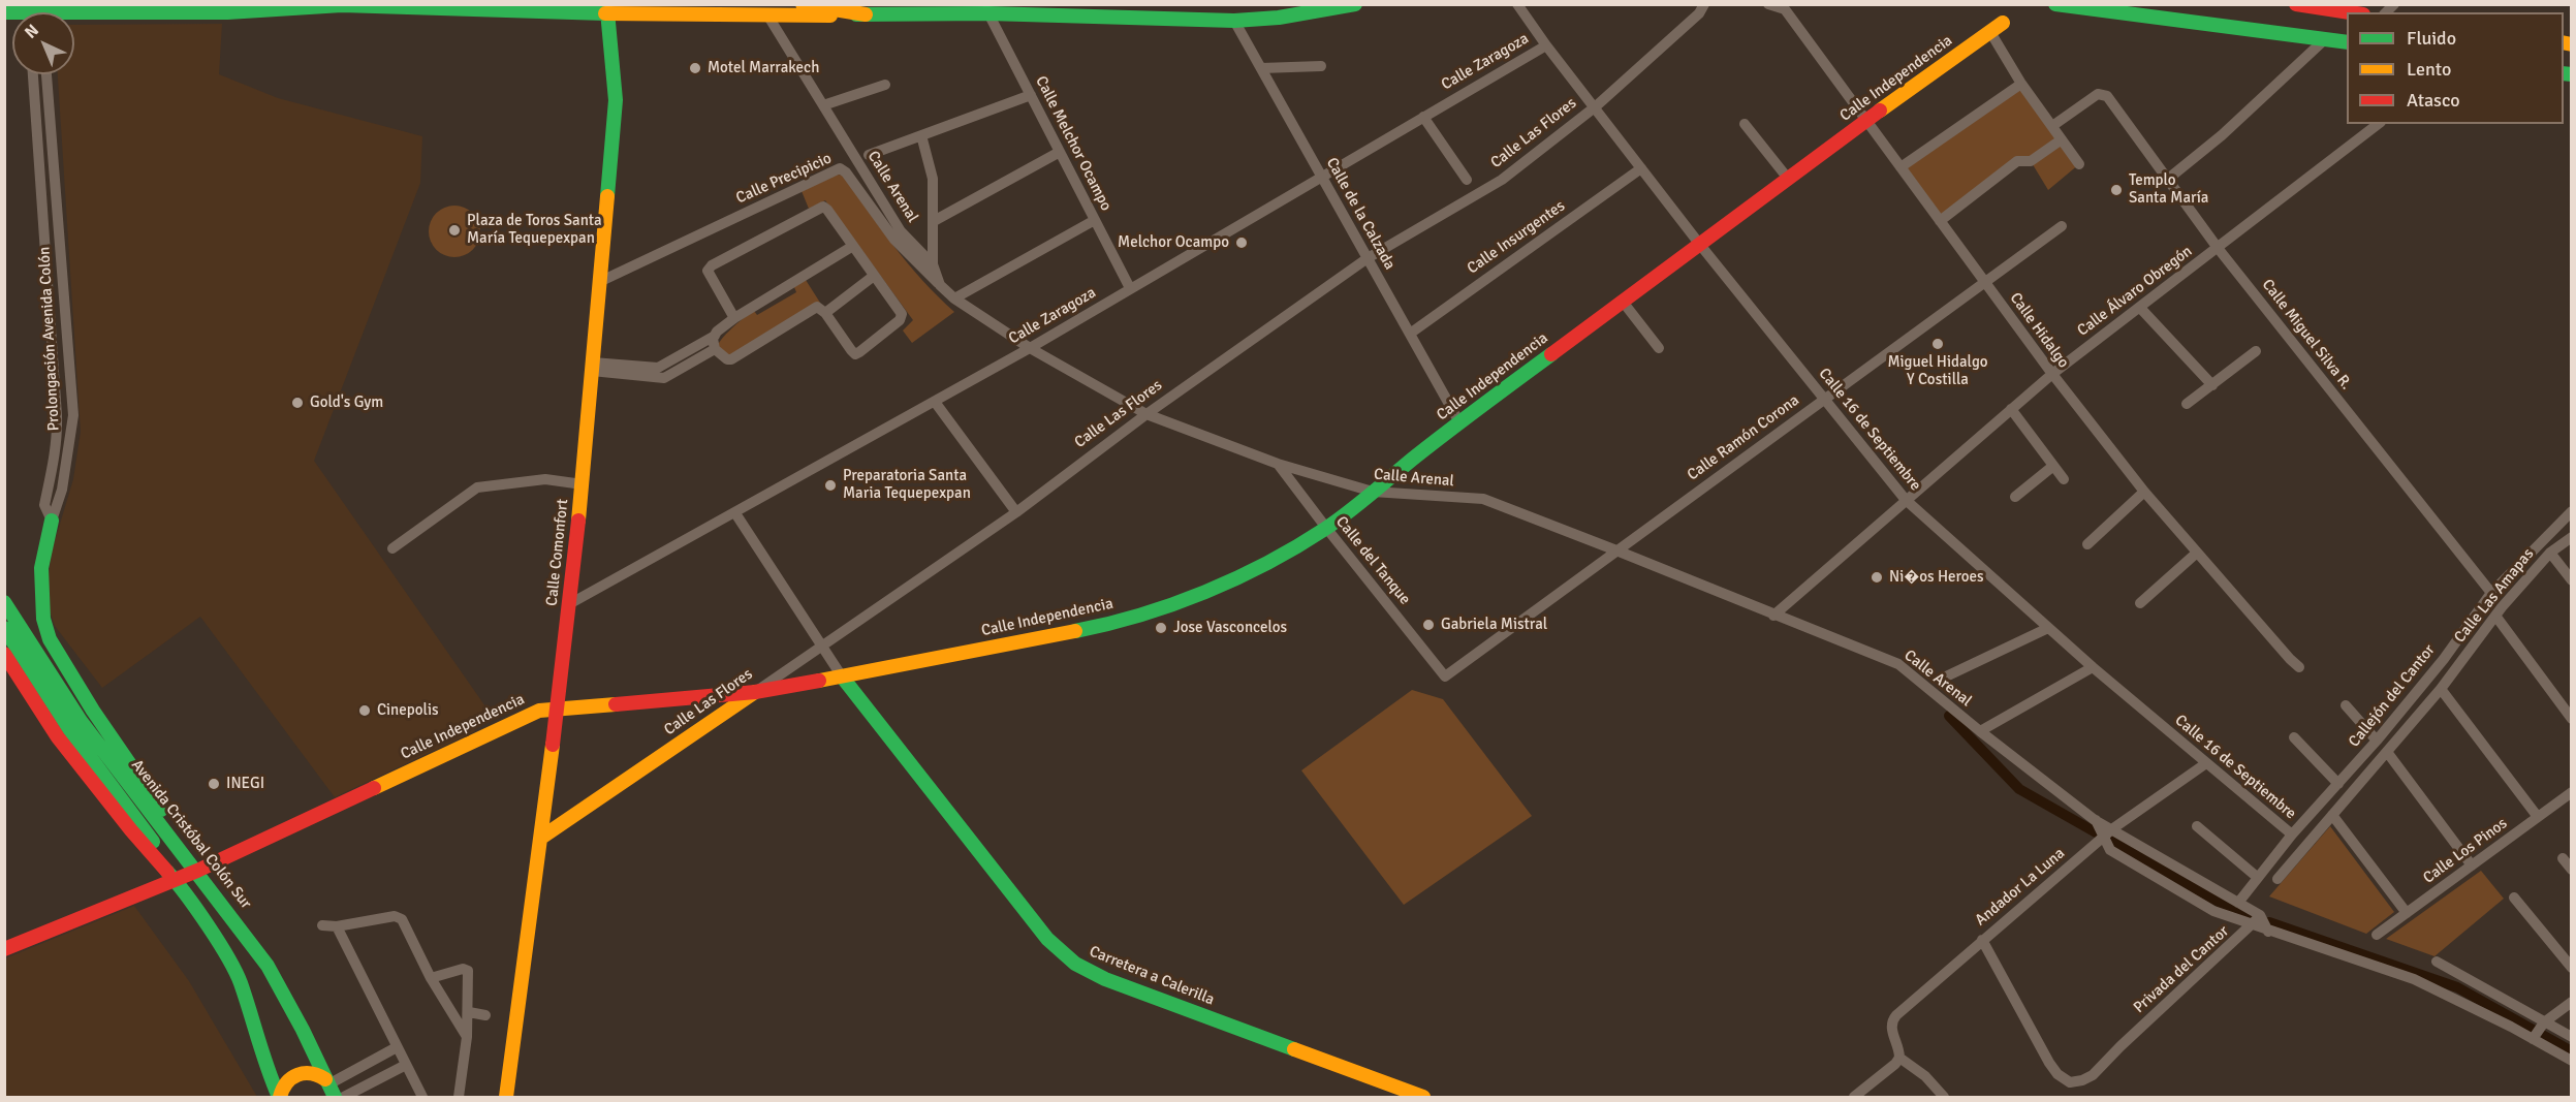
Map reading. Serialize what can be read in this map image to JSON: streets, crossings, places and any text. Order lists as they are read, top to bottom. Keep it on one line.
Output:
{"streets":{"main road":["Calle Independencia","Calle Las Flores","Calle Comonfort","Avenida Cristóbal Colón Sur","Carretera a Calerilla"],"street":["Calle Zaragoza","Calle Melchor Ocampo","Calle Precipicio","Calle Arenal","Calle de la Calzada","Calle Insurgentes","Calle Álvaro Obregón","Calle Hidalgo","Calle Miguel Silva R.","Prolongación Avenida Colón","Calle 16 de Septiembre","Calle Ramón Corona","Calle del Tanque","Calle Las Amapas","Callejón del Cantor","Calle Los Pinos","Andador La Luna","Privada del Cantor"]},"crossings":[["Calle Zaragoza","Calle Melchor Ocampo"],["Calle Zaragoza","Calle Arenal"],["Calle Zaragoza","Calle de la Calzada"],["Calle Zaragoza","Calle 16 de Septiembre"],["Calle Zaragoza","Calle Comonfort"],["Calle Independencia","Calle Las Flores"],["Calle Independencia","Calle Arenal"],["Calle Independencia","Calle de la Calzada"],["Calle Independencia","Calle Hidalgo"],["Calle Independencia","Calle 16 de Septiembre"],["Calle Independencia","Calle Comonfort"],["Calle Independencia","Calle del Tanque"],["Calle Independencia","Avenida Cristóbal Colón Sur"],["Calle Independencia","Carretera a Calerilla"],["Calle Las Flores","Calle Arenal"],["Calle Las Flores","Calle de la Calzada"],["Calle Las Flores","Calle 16 de Septiembre"],["Calle Las Flores","Calle Comonfort"],["Calle Precipicio","Calle Arenal"],["Calle Precipicio","Calle Comonfort"],["Calle Arenal","Calle Álvaro Obregón"],["Calle Arenal","Calle Ramón Corona"],["Calle Arenal","Calle del Tanque"],["Calle Arenal","Callejón del Cantor"],["Calle Arenal","Andador La Luna"],["Calle Arenal","Privada del Cantor"],["Calle de la Calzada","Calle Insurgentes"],["Calle Insurgentes","Calle 16 de Septiembre"],["Calle Álvaro Obregón","Calle Hidalgo"],["Calle Álvaro Obregón","Calle Miguel Silva R."],["Calle Álvaro Obregón","Calle 16 de Septiembre"],["Calle Hidalgo","Calle Ramón Corona"],["Calle Miguel Silva R.","Callejón del Cantor"],["Calle 16 de Septiembre","Calle Ramón Corona"],["Calle 16 de Septiembre","Callejón del Cantor"],["Calle 16 de Septiembre","Andador La Luna"],["Calle Ramón Corona","Calle del Tanque"],["Andador La Luna","Privada del Cantor"]],"places":["Motel Marrakech","Templo Santa María","Plaza de Toros Santa María Tequepexpan","Melchor Ocampo","Miguel Hidalgo Y Costilla","Gold's Gym","Preparatoria Santa Maria Tequepexpan","Ni�os Heroes","Gabriela Mistral","Jose Vasconcelos","Cinepolis","INEGI"],"legend":["Fluido","Lento","Atasco"],"north":"top left"}
